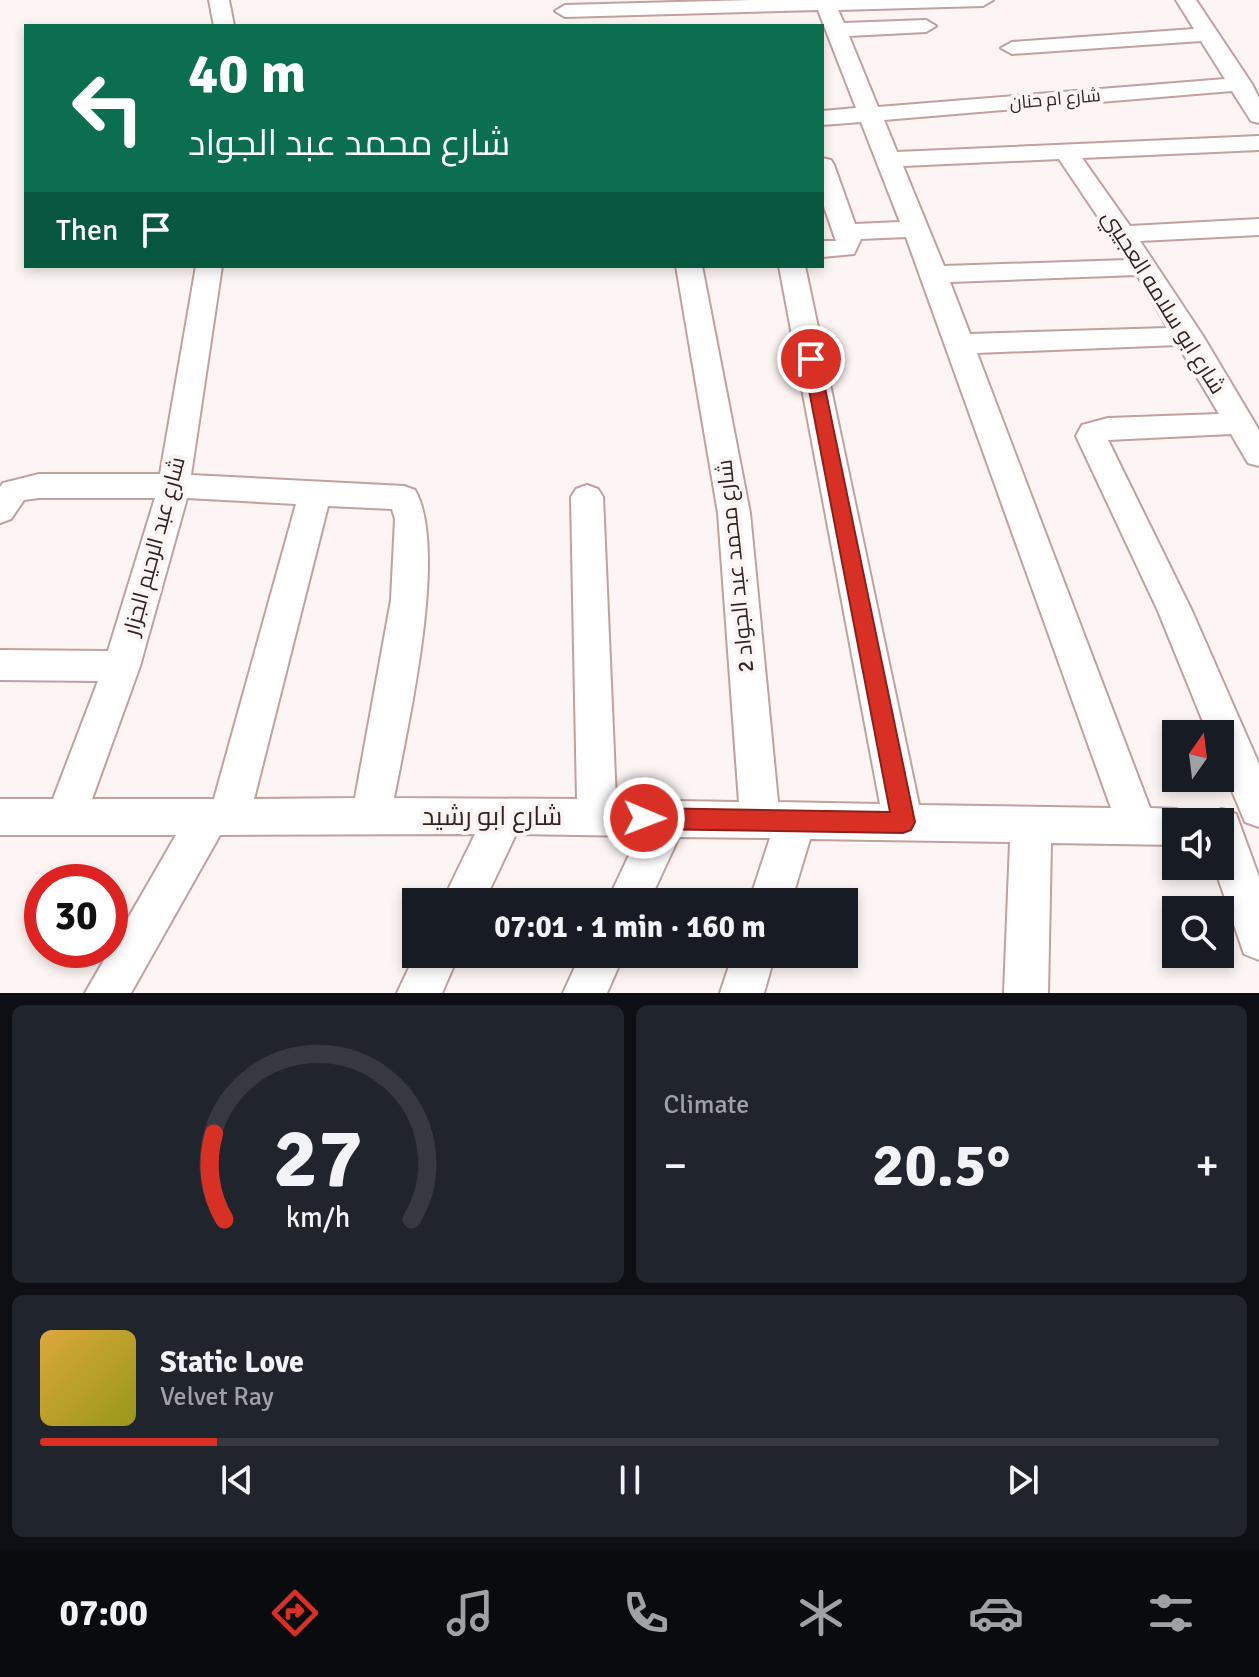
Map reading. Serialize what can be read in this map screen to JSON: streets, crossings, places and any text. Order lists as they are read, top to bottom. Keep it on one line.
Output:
{"streets":{"street":["شارع ام حنان","شارع ابو سلامه العجيبي","شارع عبد الرحيم الجزار","شارع محمد عبد الجواد 2","شارع ابو رشيد"]},"crossings":[["شارع عبد الرحيم الجزار","شارع ابو رشيد"],["شارع محمد عبد الجواد 2","شارع ابو رشيد"]],"north":"top","page":{"turn":["40 m","شارع محمد عبد الجواد"],"then":"Then","limit":"30","trip":"07:01 · 1 min · 160 m","tile":"Climate","heat":["−","20.5°","+"],"song":["Static Love","Velvet Ray"],"tabs":"07:00","gauge":["27","km/h"]}}
